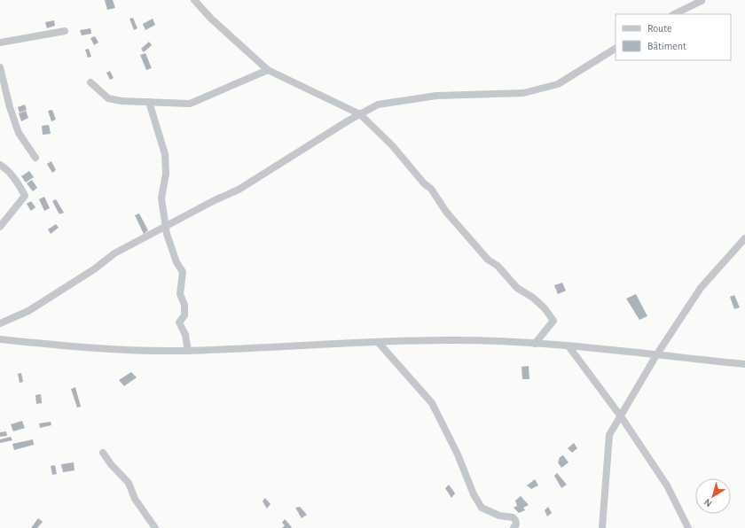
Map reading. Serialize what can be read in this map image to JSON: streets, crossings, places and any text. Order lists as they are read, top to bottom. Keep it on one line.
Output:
{"legend":["Route","Bâtiment"],"north":"bottom left"}
